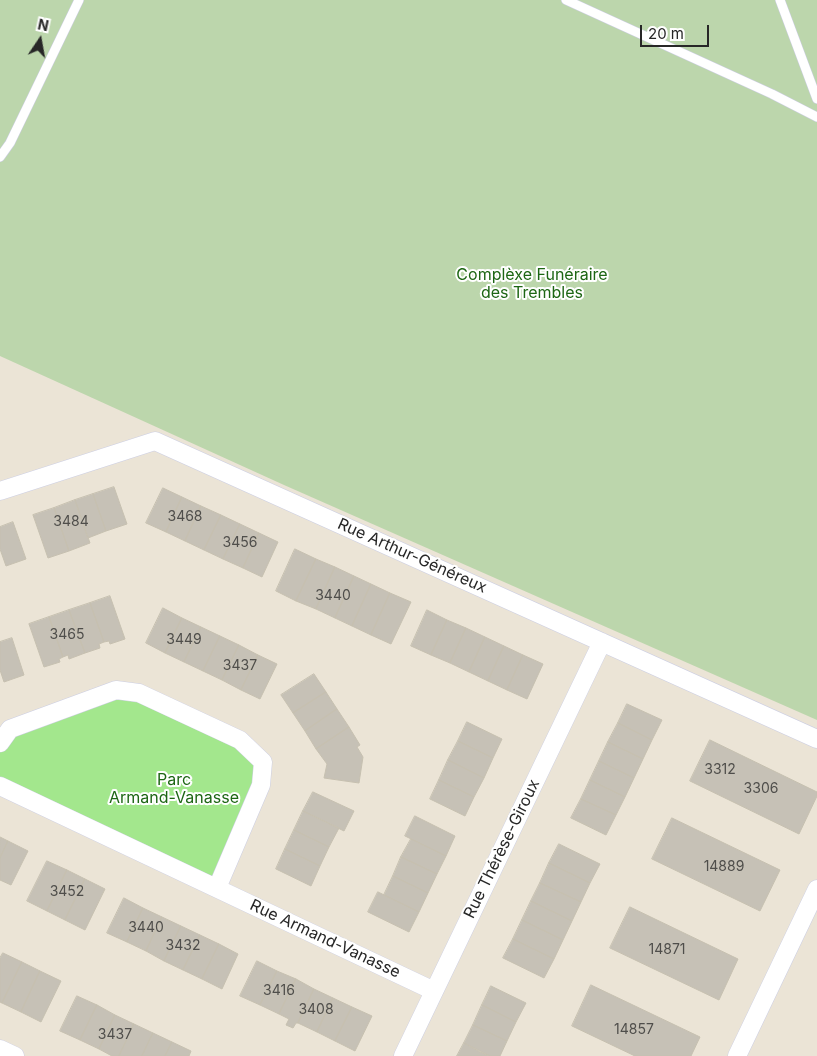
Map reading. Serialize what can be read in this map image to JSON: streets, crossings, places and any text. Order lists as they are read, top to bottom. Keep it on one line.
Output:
{"streets":{"street":["Rue Arthur-Généreux","Rue Thérèse-Giroux","Rue Armand-Vanasse"]},"crossings":[["Rue Arthur-Généreux","Rue Thérèse-Giroux"],["Rue Thérèse-Giroux","Rue Armand-Vanasse"]],"parks":["Complèxe Funéraire des Trembles","Parc Armand-Vanasse"],"house_numbers":["3468","3484","3456","3440","3465","3449","3437","3312","3306","14889","3452","3440","3432","14871","3416","3408","14857","3437"],"scale_bar":"20 m","north":"top"}
